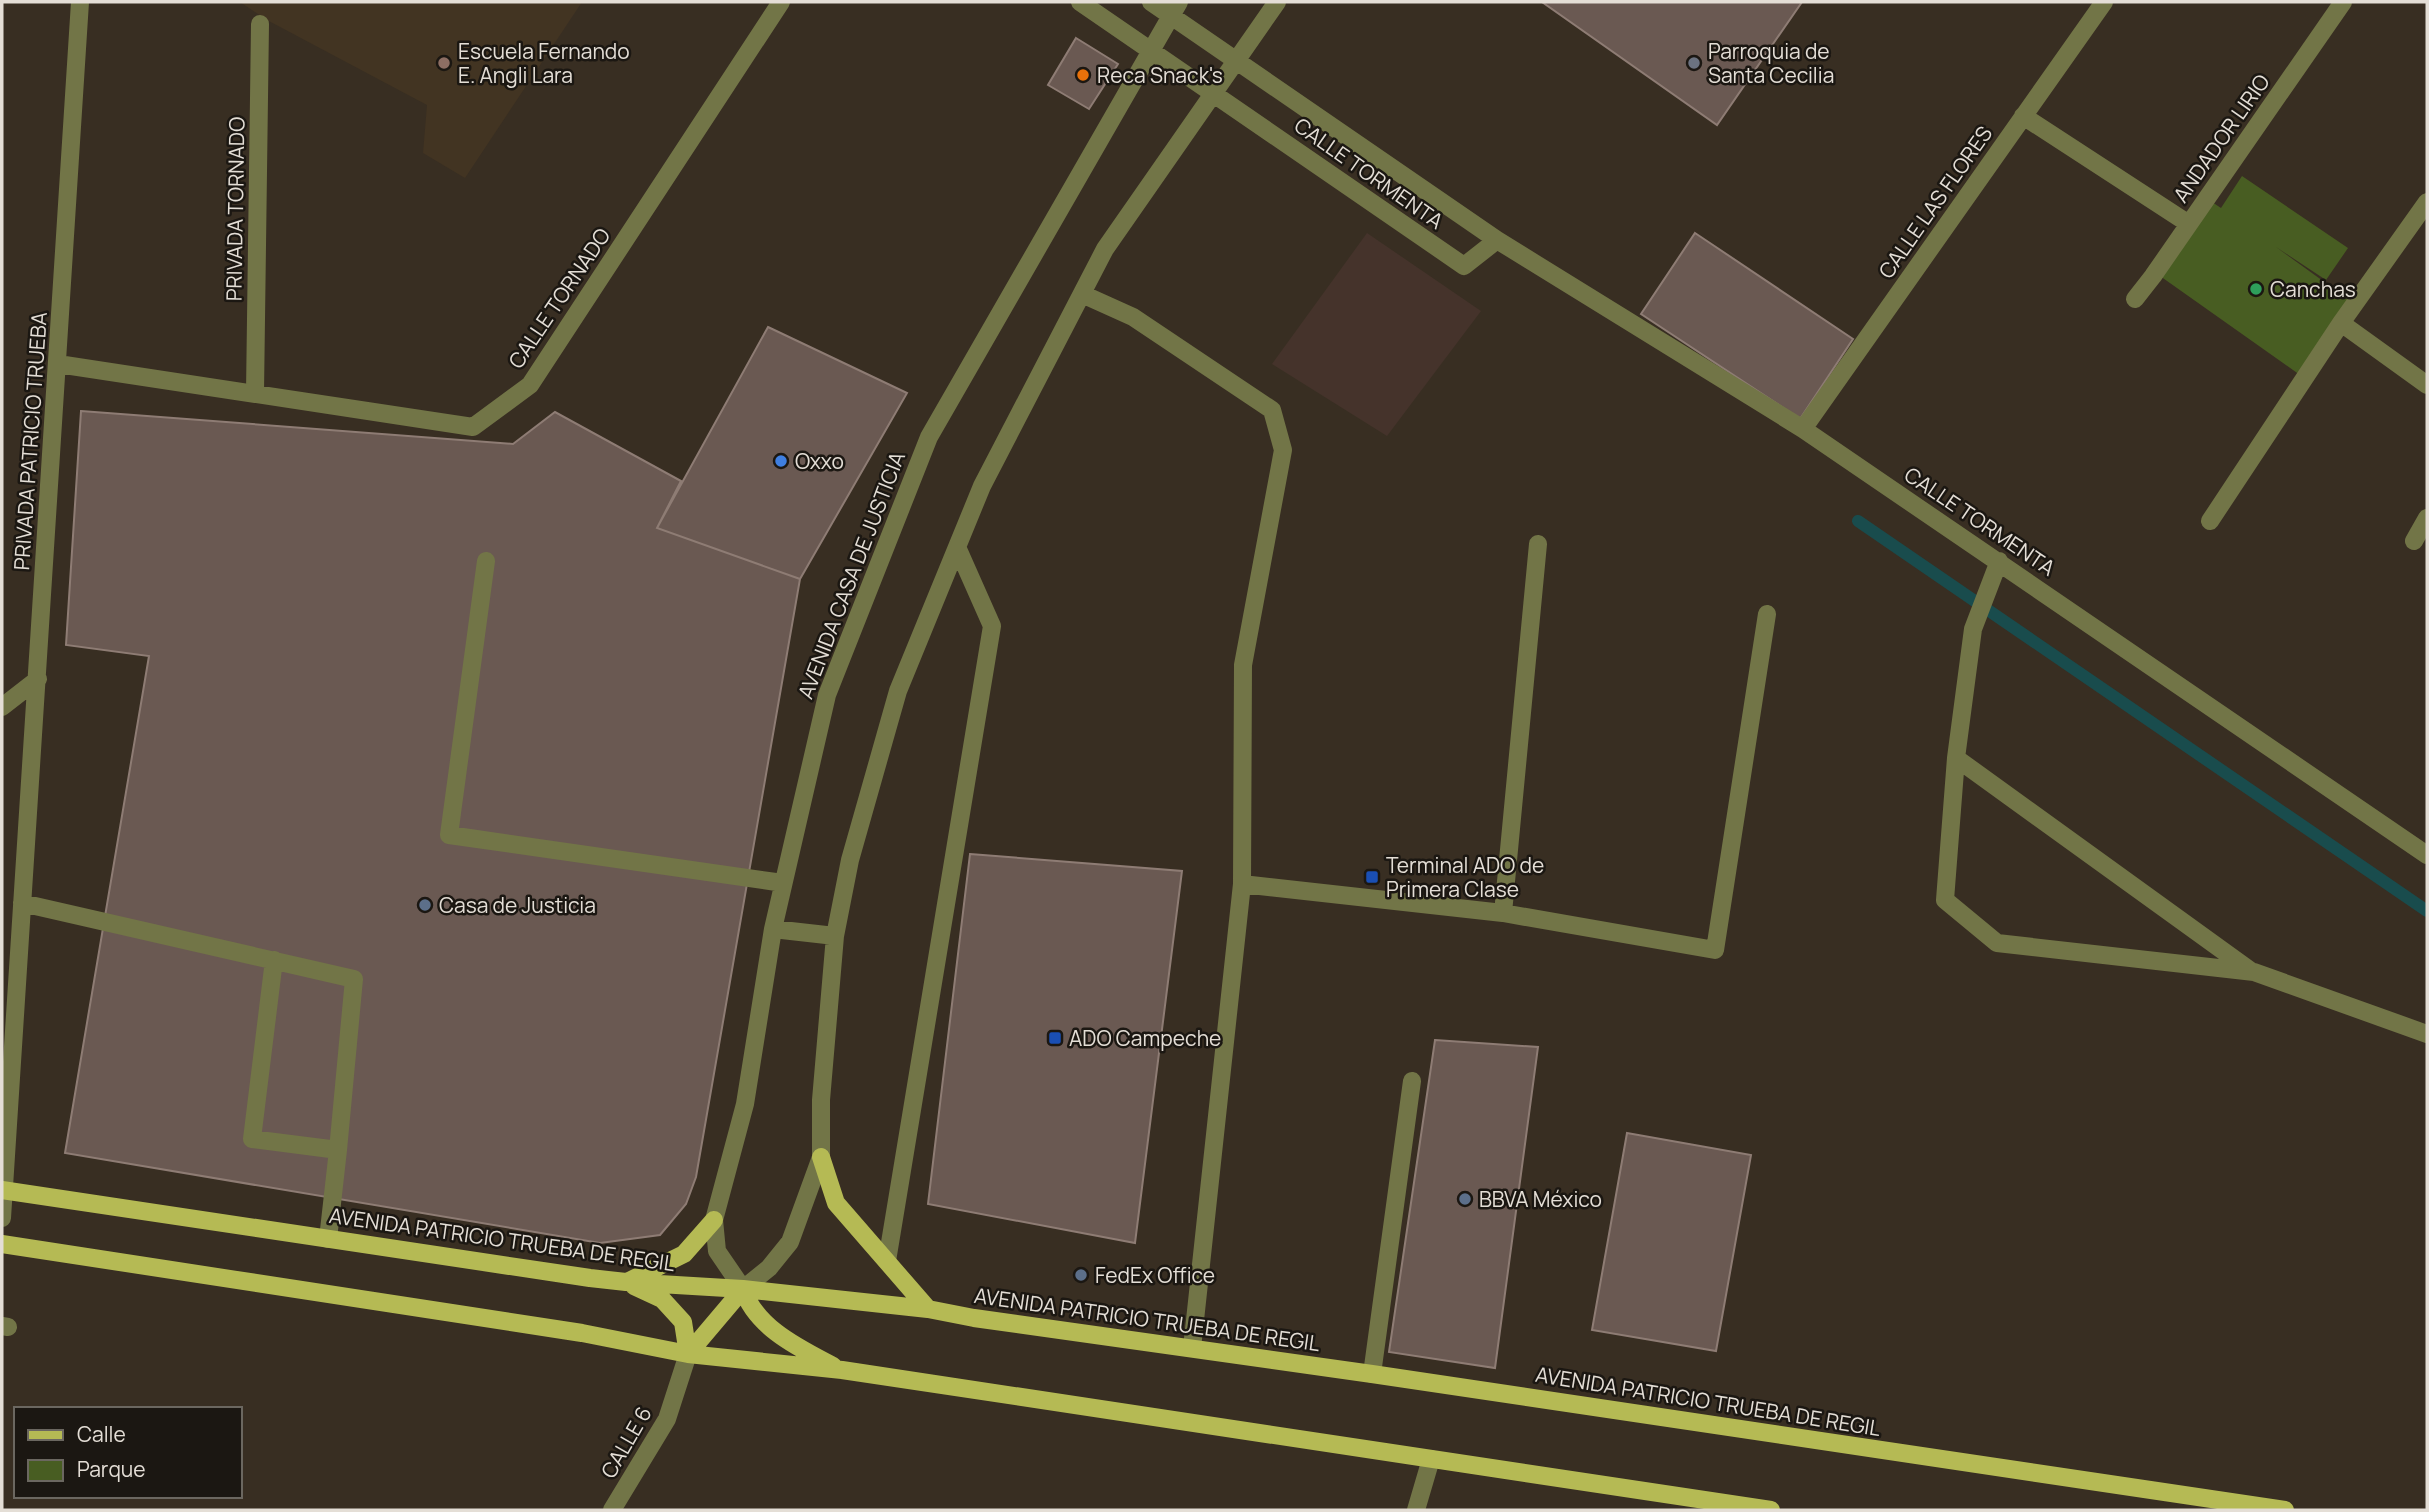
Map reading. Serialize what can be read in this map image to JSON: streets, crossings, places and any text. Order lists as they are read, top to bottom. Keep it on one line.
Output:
{"streets":{"main road":["AVENIDA PATRICIO TRUEBA DE REGIL"],"street":["ANDADOR LIRIO","CALLE TORMENTA","CALLE LAS FLORES","PRIVADA TORNADO","CALLE TORNADO","PRIVADA PATRICIO TRUEBA","AVENIDA CASA DE JUSTICIA","CALLE 6"]},"crossings":[["CALLE TORMENTA","CALLE LAS FLORES"],["CALLE TORMENTA","AVENIDA CASA DE JUSTICIA"],["PRIVADA TORNADO","CALLE TORNADO"],["CALLE TORNADO","PRIVADA PATRICIO TRUEBA"],["PRIVADA PATRICIO TRUEBA","AVENIDA PATRICIO TRUEBA DE REGIL"]],"places":{"other":["Escuela Fernando E. Angli Lara","Parroquia de Santa Cecilia","Reca Snack's","Canchas","Oxxo","Casa de Justicia","BBVA México","FedEx Office"],"transit":["Terminal ADO de Primera Clase","ADO Campeche"]},"legend":["Calle","Parque"]}
